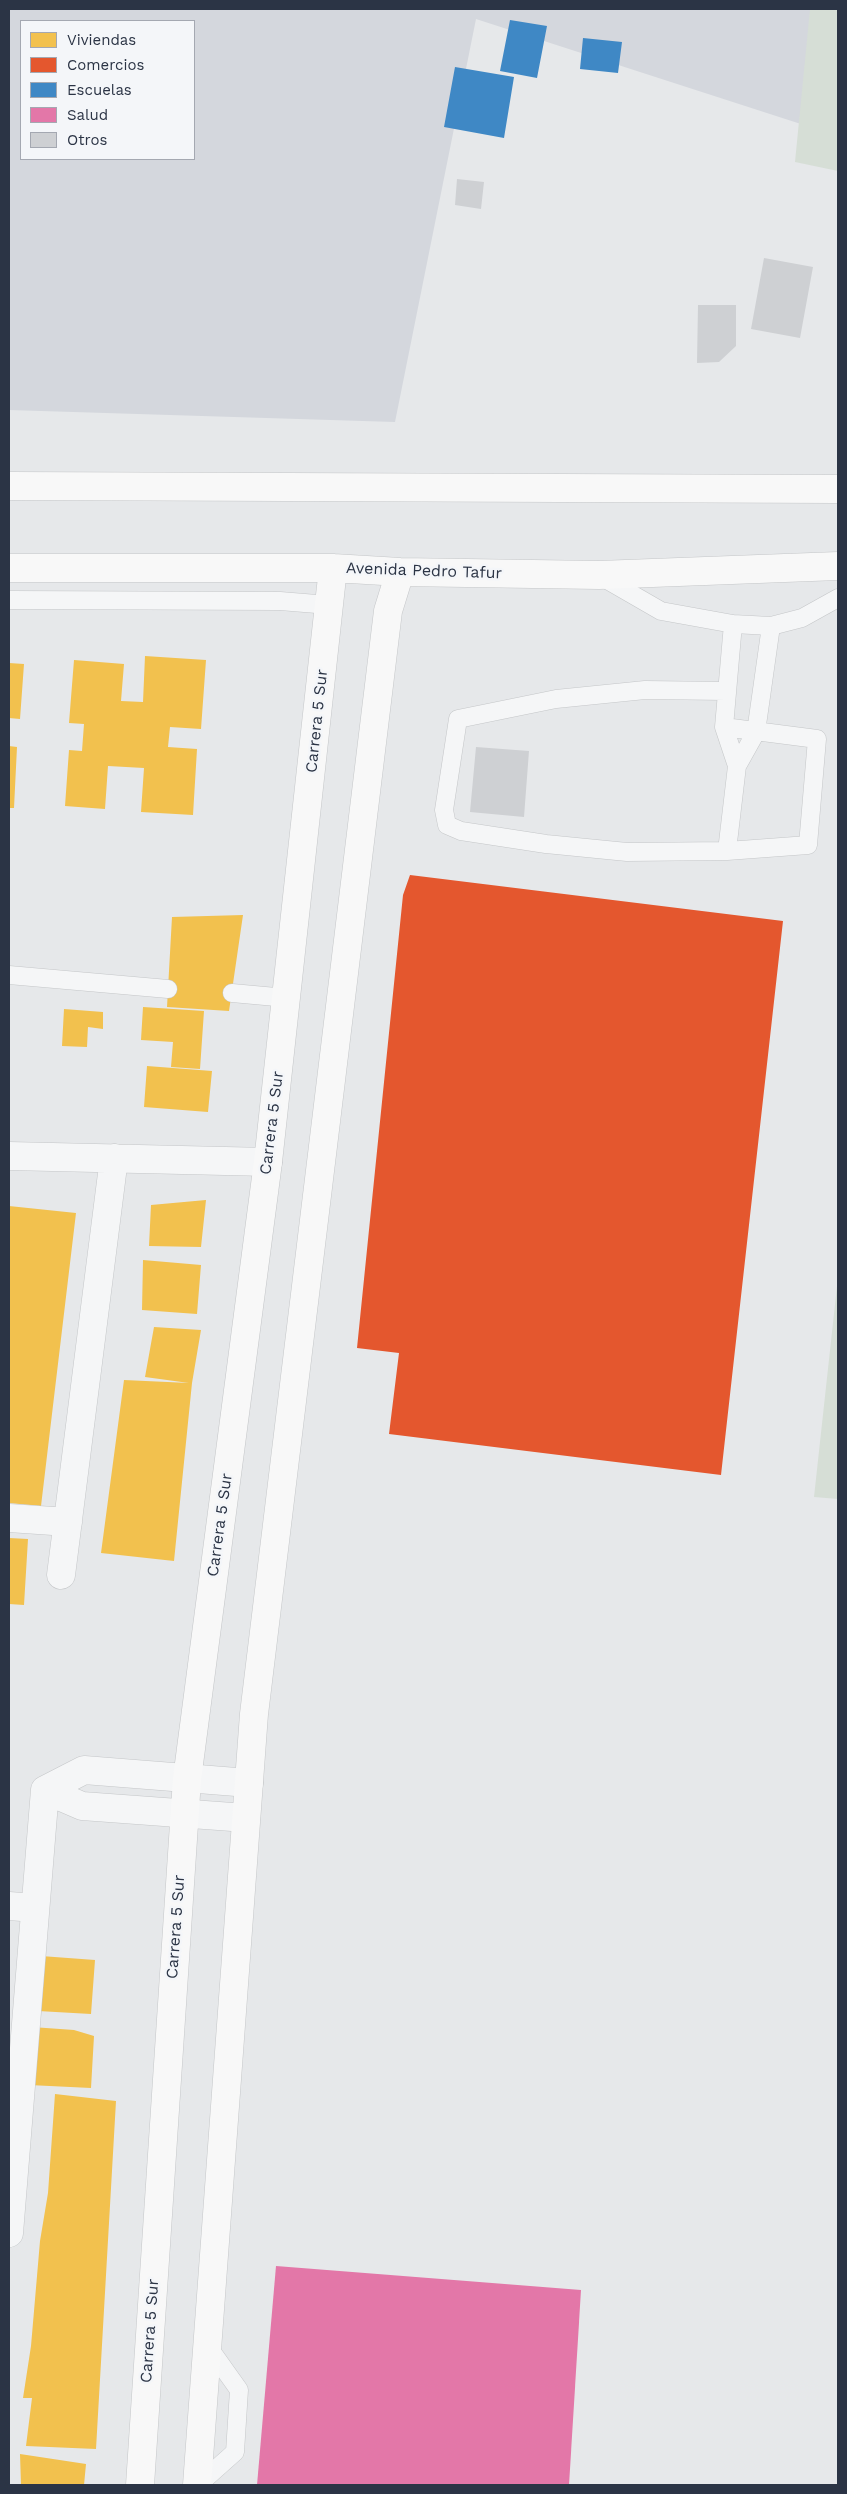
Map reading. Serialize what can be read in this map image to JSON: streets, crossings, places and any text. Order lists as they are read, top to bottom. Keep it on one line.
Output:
{"streets":{"street":["Avenida Pedro Tafur","Carrera 5 Sur"]},"crossings":[["Avenida Pedro Tafur","Carrera 5 Sur"]],"legend":["Viviendas","Comercios","Escuelas","Salud","Otros"]}
